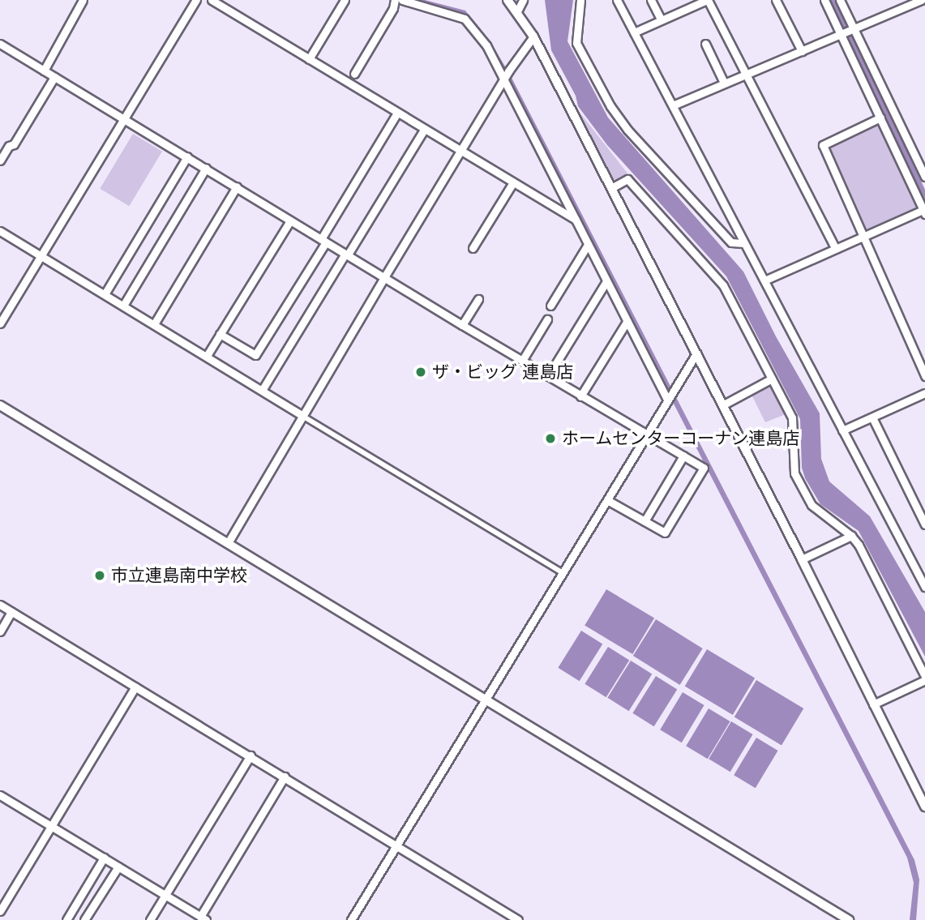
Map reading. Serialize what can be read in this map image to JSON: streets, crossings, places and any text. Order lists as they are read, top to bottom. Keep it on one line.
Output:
{"places":["ザ・ビッグ 連島店","ホームセンターコーナン連島店","市立連島南中学校"]}
